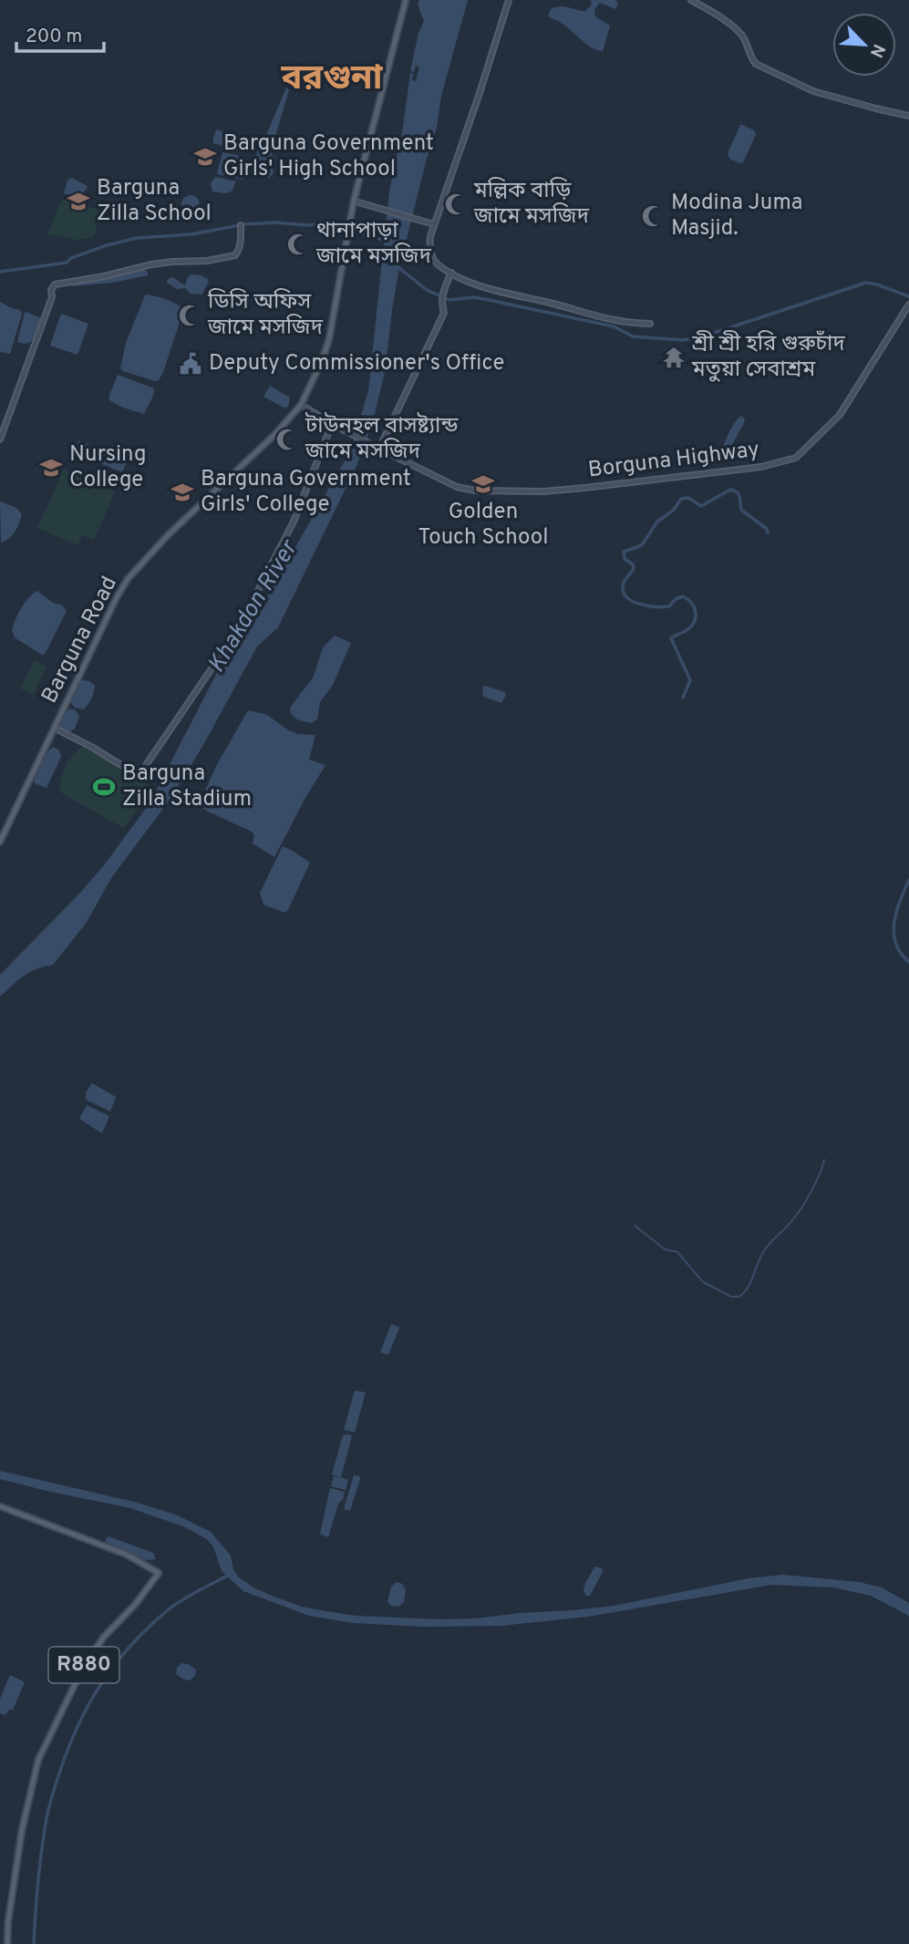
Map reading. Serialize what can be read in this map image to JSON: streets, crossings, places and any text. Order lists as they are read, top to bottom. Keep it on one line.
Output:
{"streets":{"main road":["Barguna Road","R880"],"street":["Borguna Highway"]},"crossings":[["Borguna Highway","Barguna Road"]],"districts":["বরগুনা"],"water":["Khakdon River"],"places":{"school or university":["Barguna Government Girls' High School","Barguna Zilla School","Nursing College","Golden Touch School","Barguna Government Girls' College"],"mosque":["মল্লিক বাড়ি জামে মসজিদ","Modina Juma Masjid.","থানাপাড়া জামে মসজিদ","ডিসি অফিস জামে মসজিদ","টাউনহল বাসষ্ট্যান্ড জামে মসজিদ"],"temple":["শ্রী শ্রী হরি গুরুচাঁদ মতুয়া সেবাশ্রম"],"public building":["Deputy Commissioner's Office"],"sports":["Barguna Zilla Stadium"]},"scale_bar":"200 m","north":"bottom right"}
